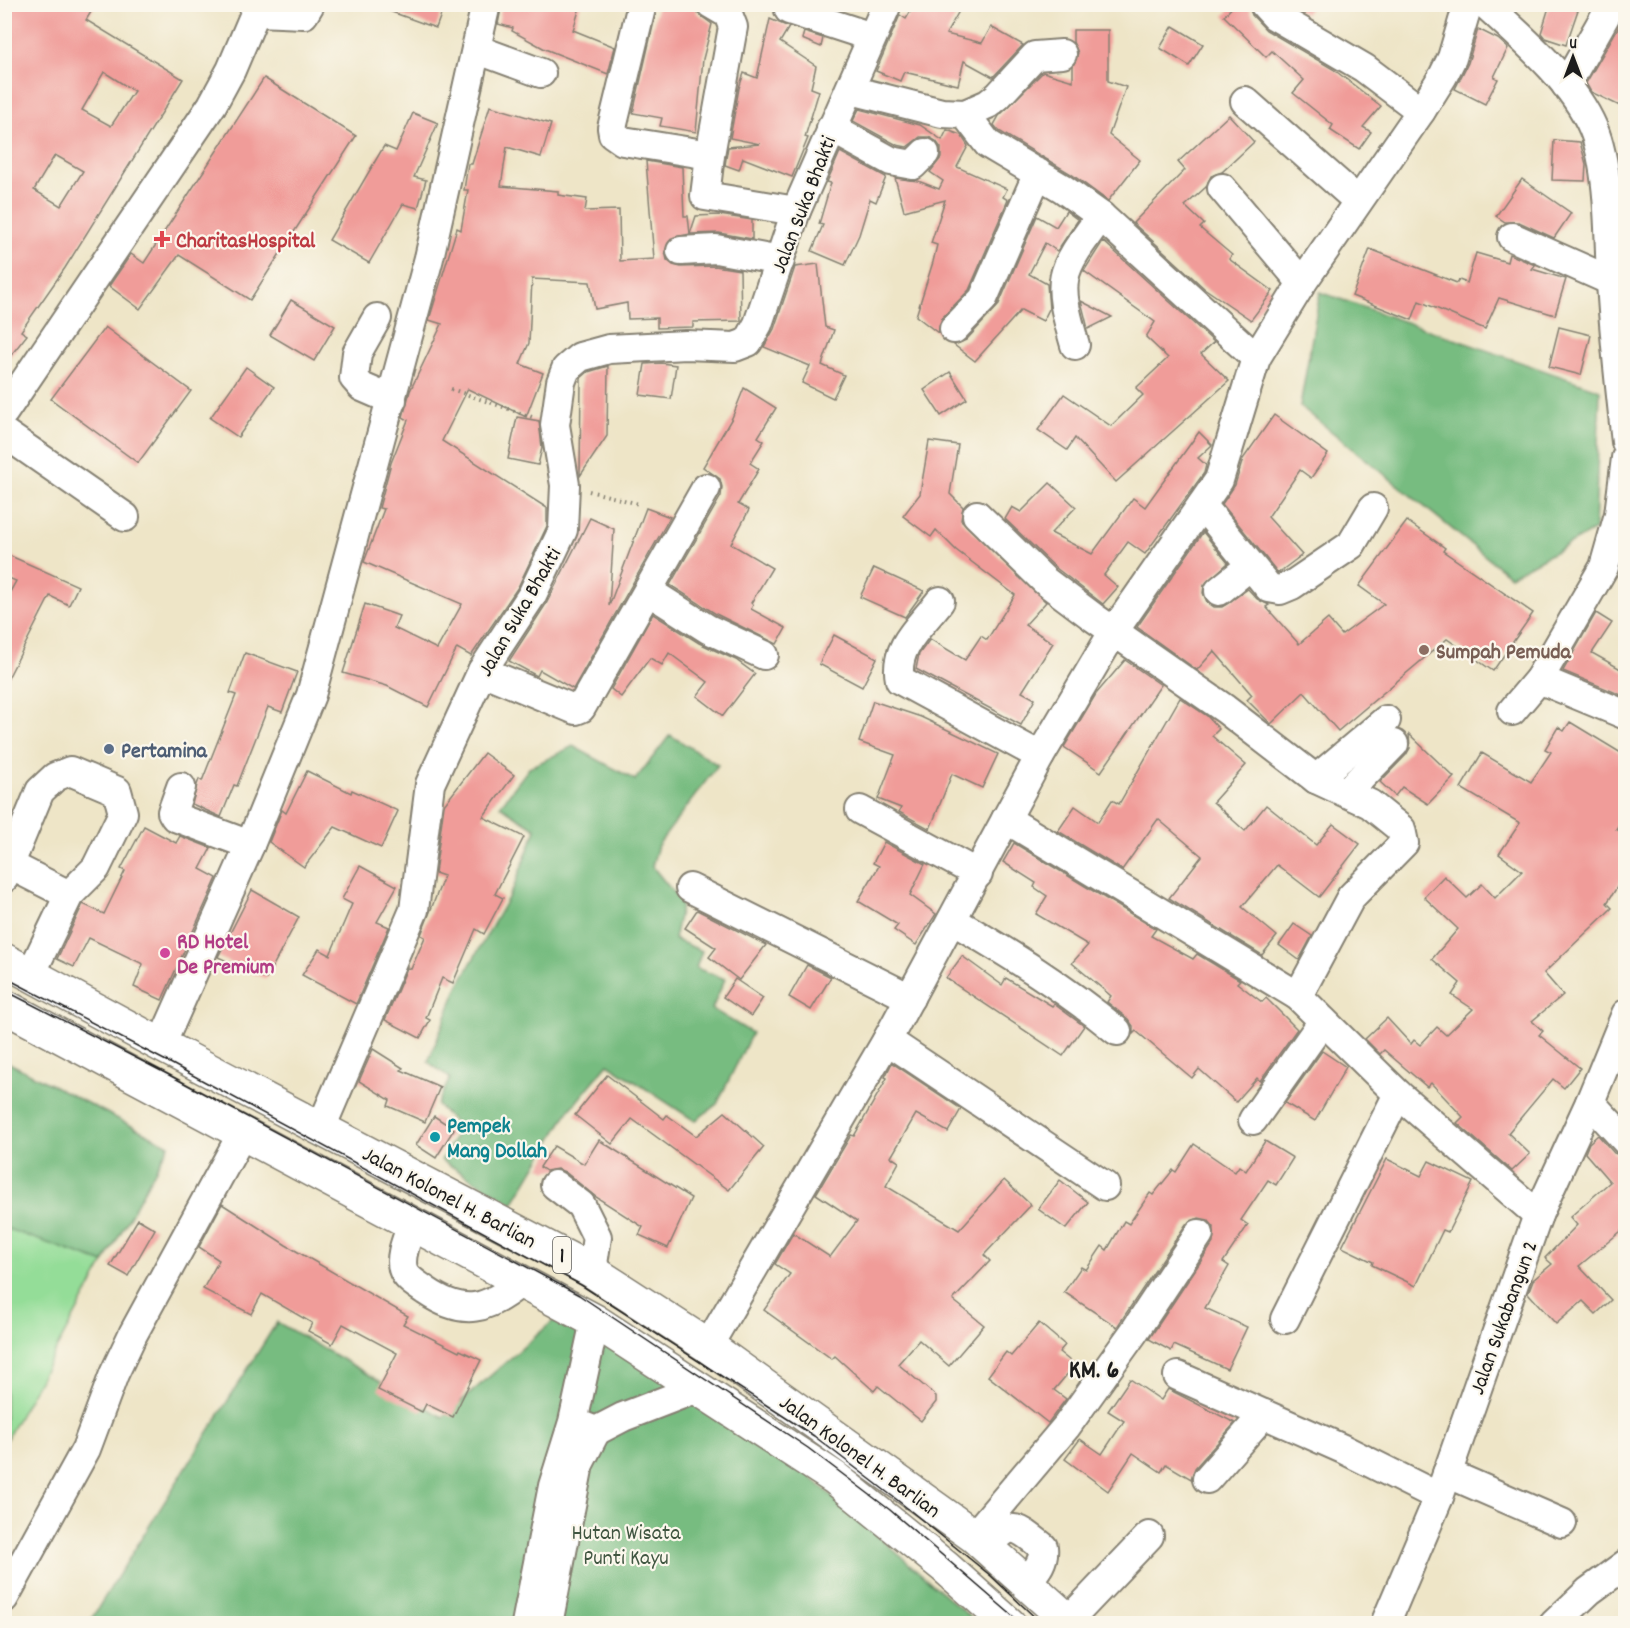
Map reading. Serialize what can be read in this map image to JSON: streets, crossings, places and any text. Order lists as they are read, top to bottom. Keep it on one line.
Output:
{"streets":{"highway":["Jalan Kolonel H. Barlian","1"],"street":["Jalan Suka Bhakti","Jalan Sukabangun 2"]},"crossings":[["Jalan Suka Bhakti","Jalan Kolonel H. Barlian"]],"districts":["KM. 6"],"parks":["Hutan Wisata Punti Kayu"],"places":{"health":["CharitasHospital"],"other":["Sumpah Pemuda","Pertamina","RD Hotel De Premium","Pempek Mang Dollah"]},"north":"top"}
